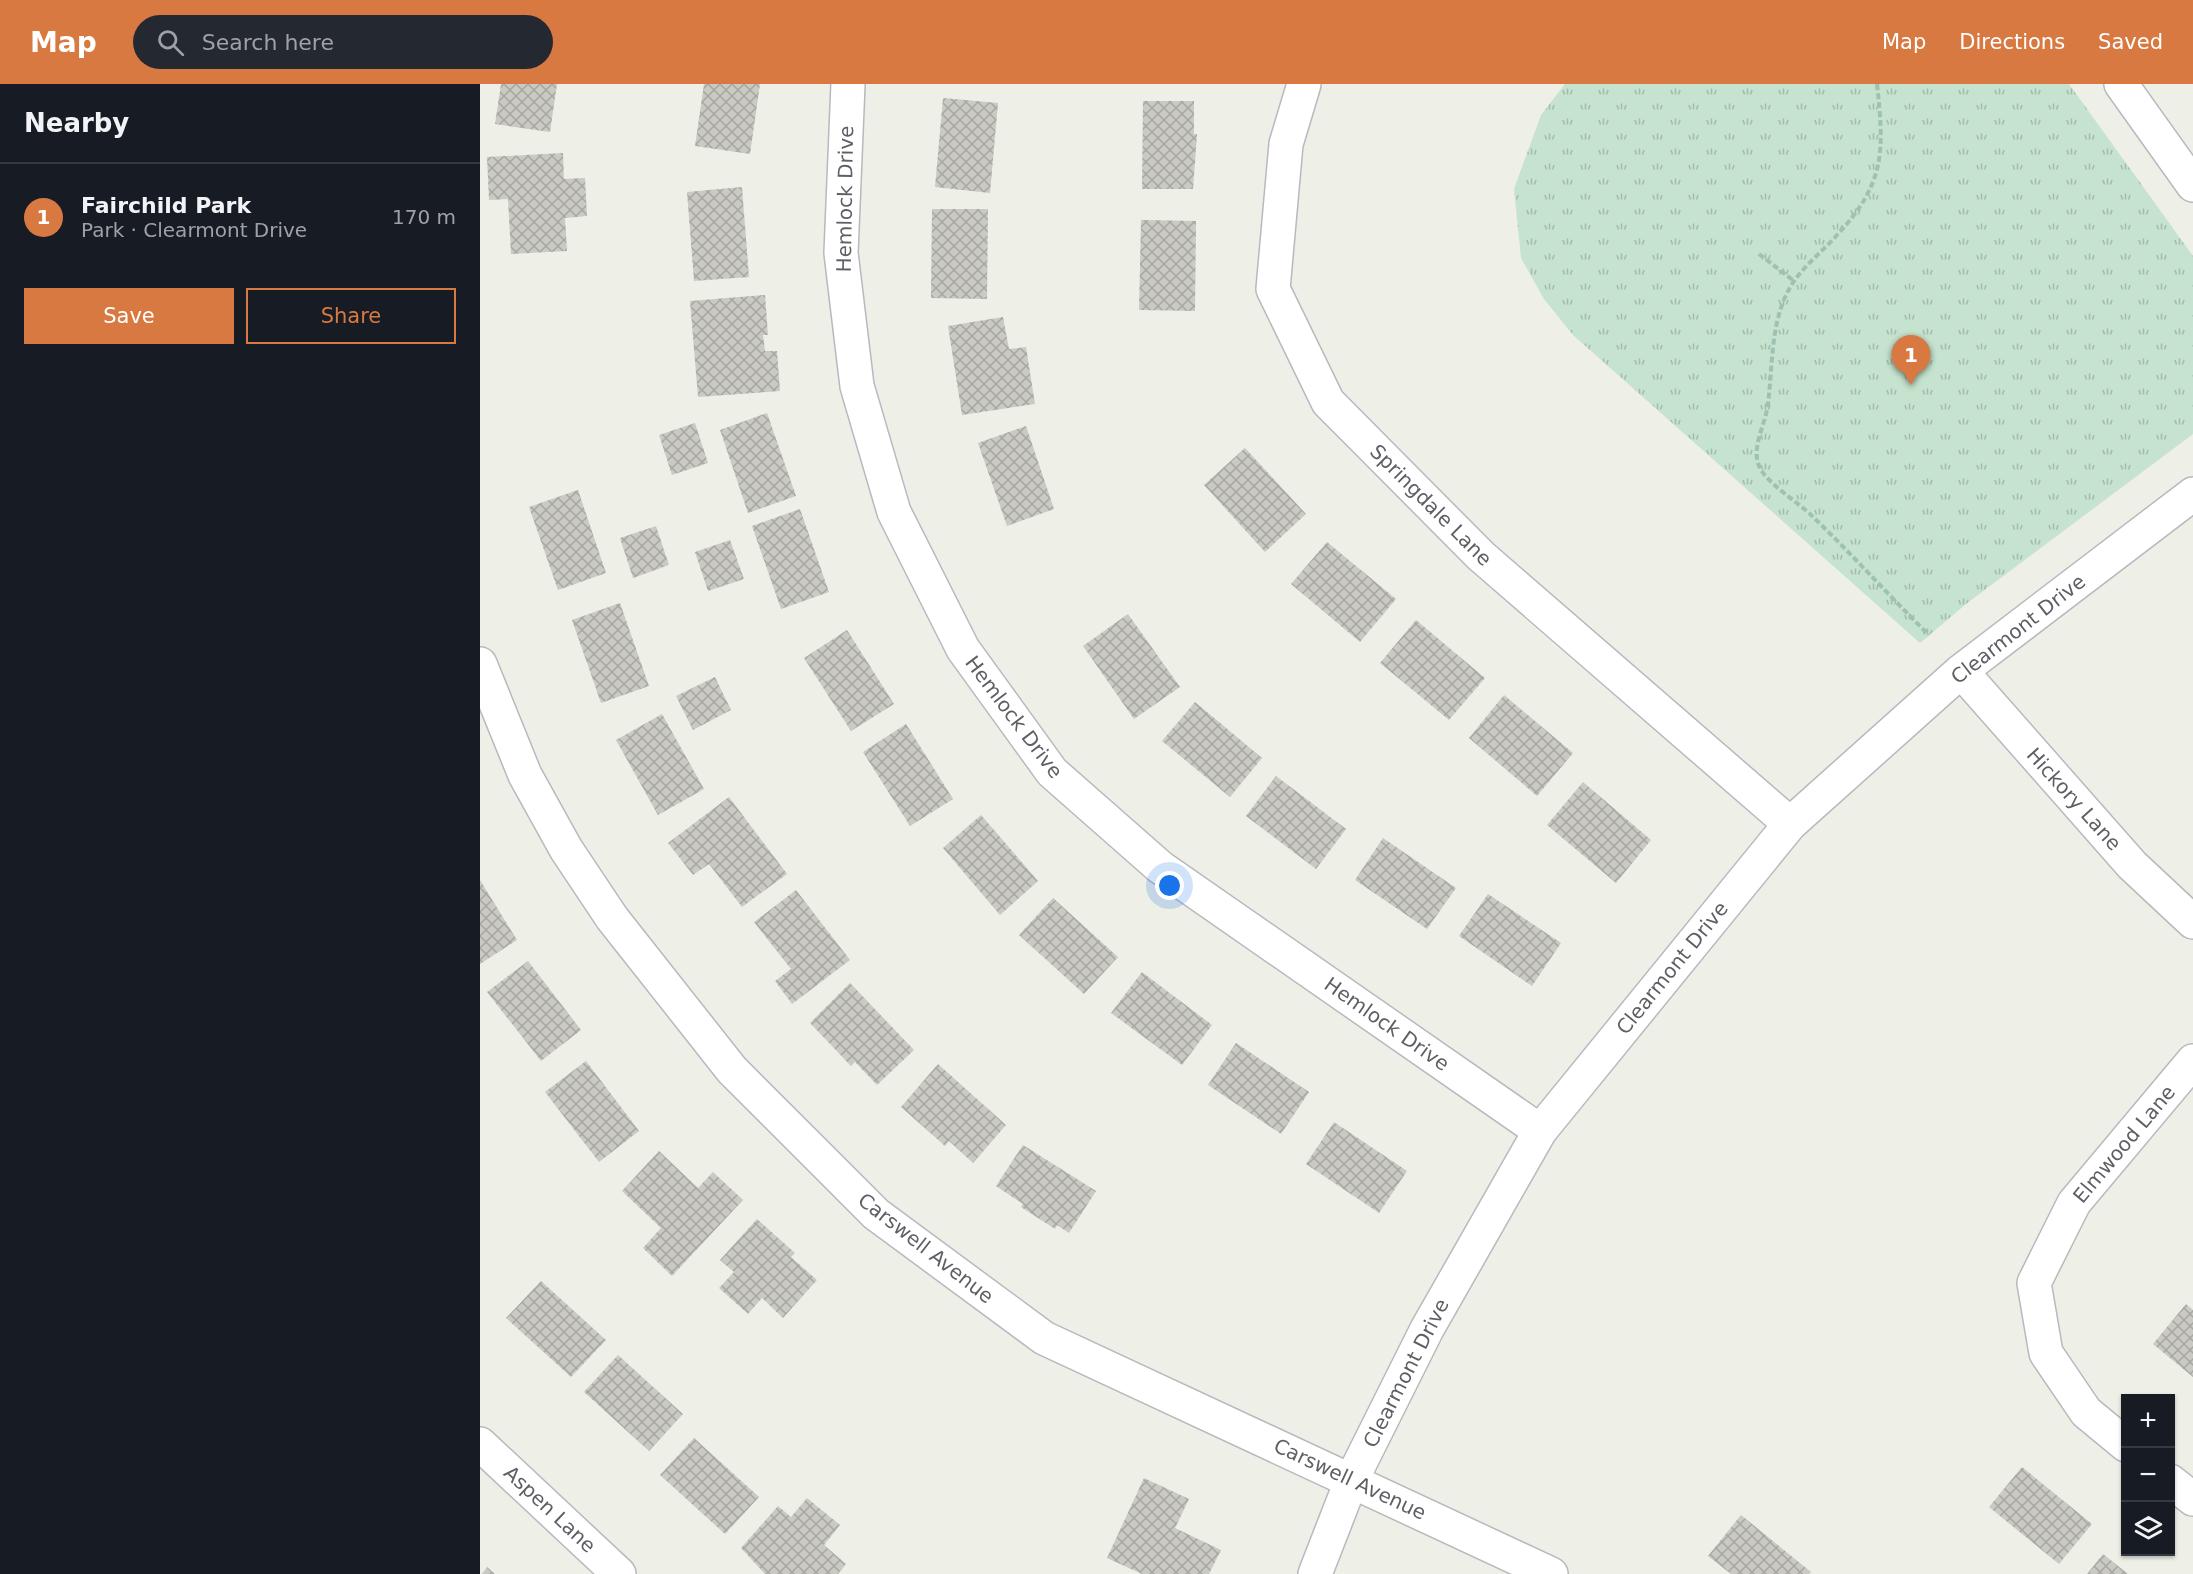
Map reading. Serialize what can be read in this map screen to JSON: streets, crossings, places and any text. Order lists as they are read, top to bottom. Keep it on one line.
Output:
{"streets":{"street":["Hemlock Drive","Springdale Lane","Clearmont Drive","Hickory Lane","Elmwood Lane","Carswell Avenue","Aspen Lane"]},"crossings":[["Hemlock Drive","Clearmont Drive"],["Springdale Lane","Clearmont Drive"],["Clearmont Drive","Hickory Lane"],["Clearmont Drive","Carswell Avenue"]],"page":{"header":"Map","search":"Search here","nav":["Map","Directions","Saved"],"heading":"Nearby","list":[{"mark":"1","name":"Fairchild Park","note":"Park · Clearmont Drive","value":"170 m"}],"buttons":["Save","Share"],"pins":"1","map_buttons":["+","−"]}}
